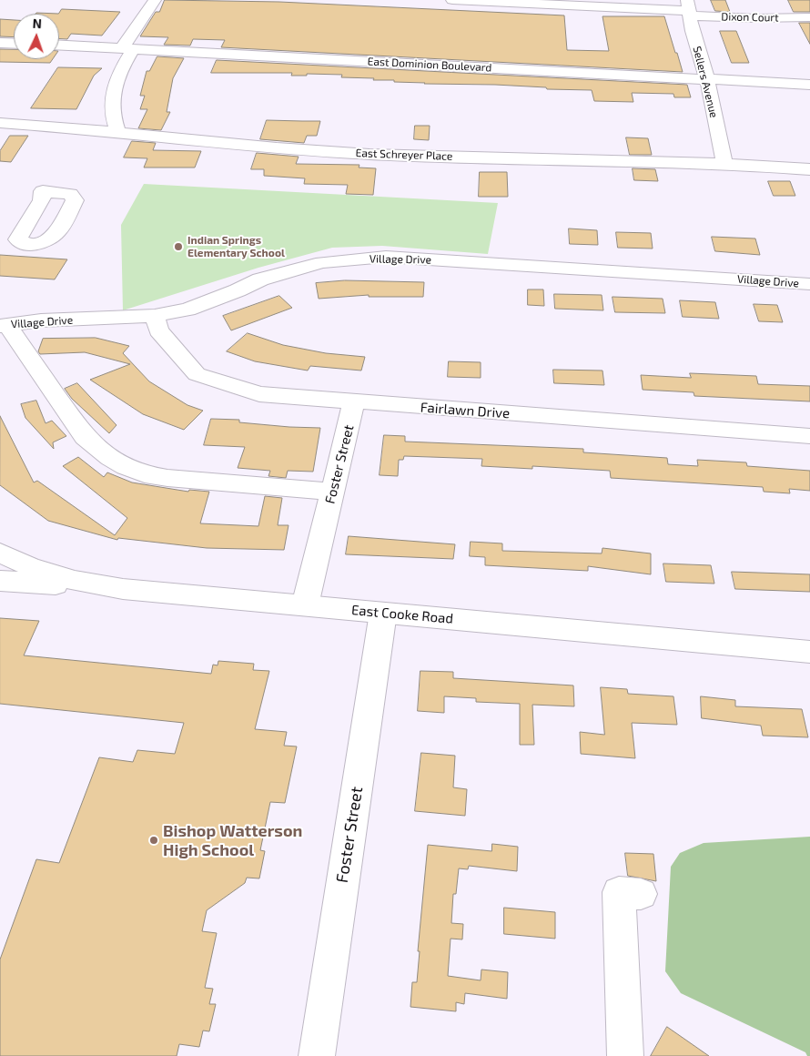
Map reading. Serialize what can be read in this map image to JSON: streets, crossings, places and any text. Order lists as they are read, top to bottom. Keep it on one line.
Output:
{"streets":{"street":["Dixon Court","East Dominion Boulevard","Sellers Avenue","East Schreyer Place","Village Drive","Fairlawn Drive","Foster Street","East Cooke Road"]},"crossings":[["Dixon Court","Sellers Avenue"],["East Dominion Boulevard","Sellers Avenue"],["Sellers Avenue","East Schreyer Place"],["Village Drive","Fairlawn Drive"],["Fairlawn Drive","Foster Street"],["Foster Street","East Cooke Road"]],"places":["Indian Springs Elementary School","Bishop Watterson High School"],"north":"top"}
